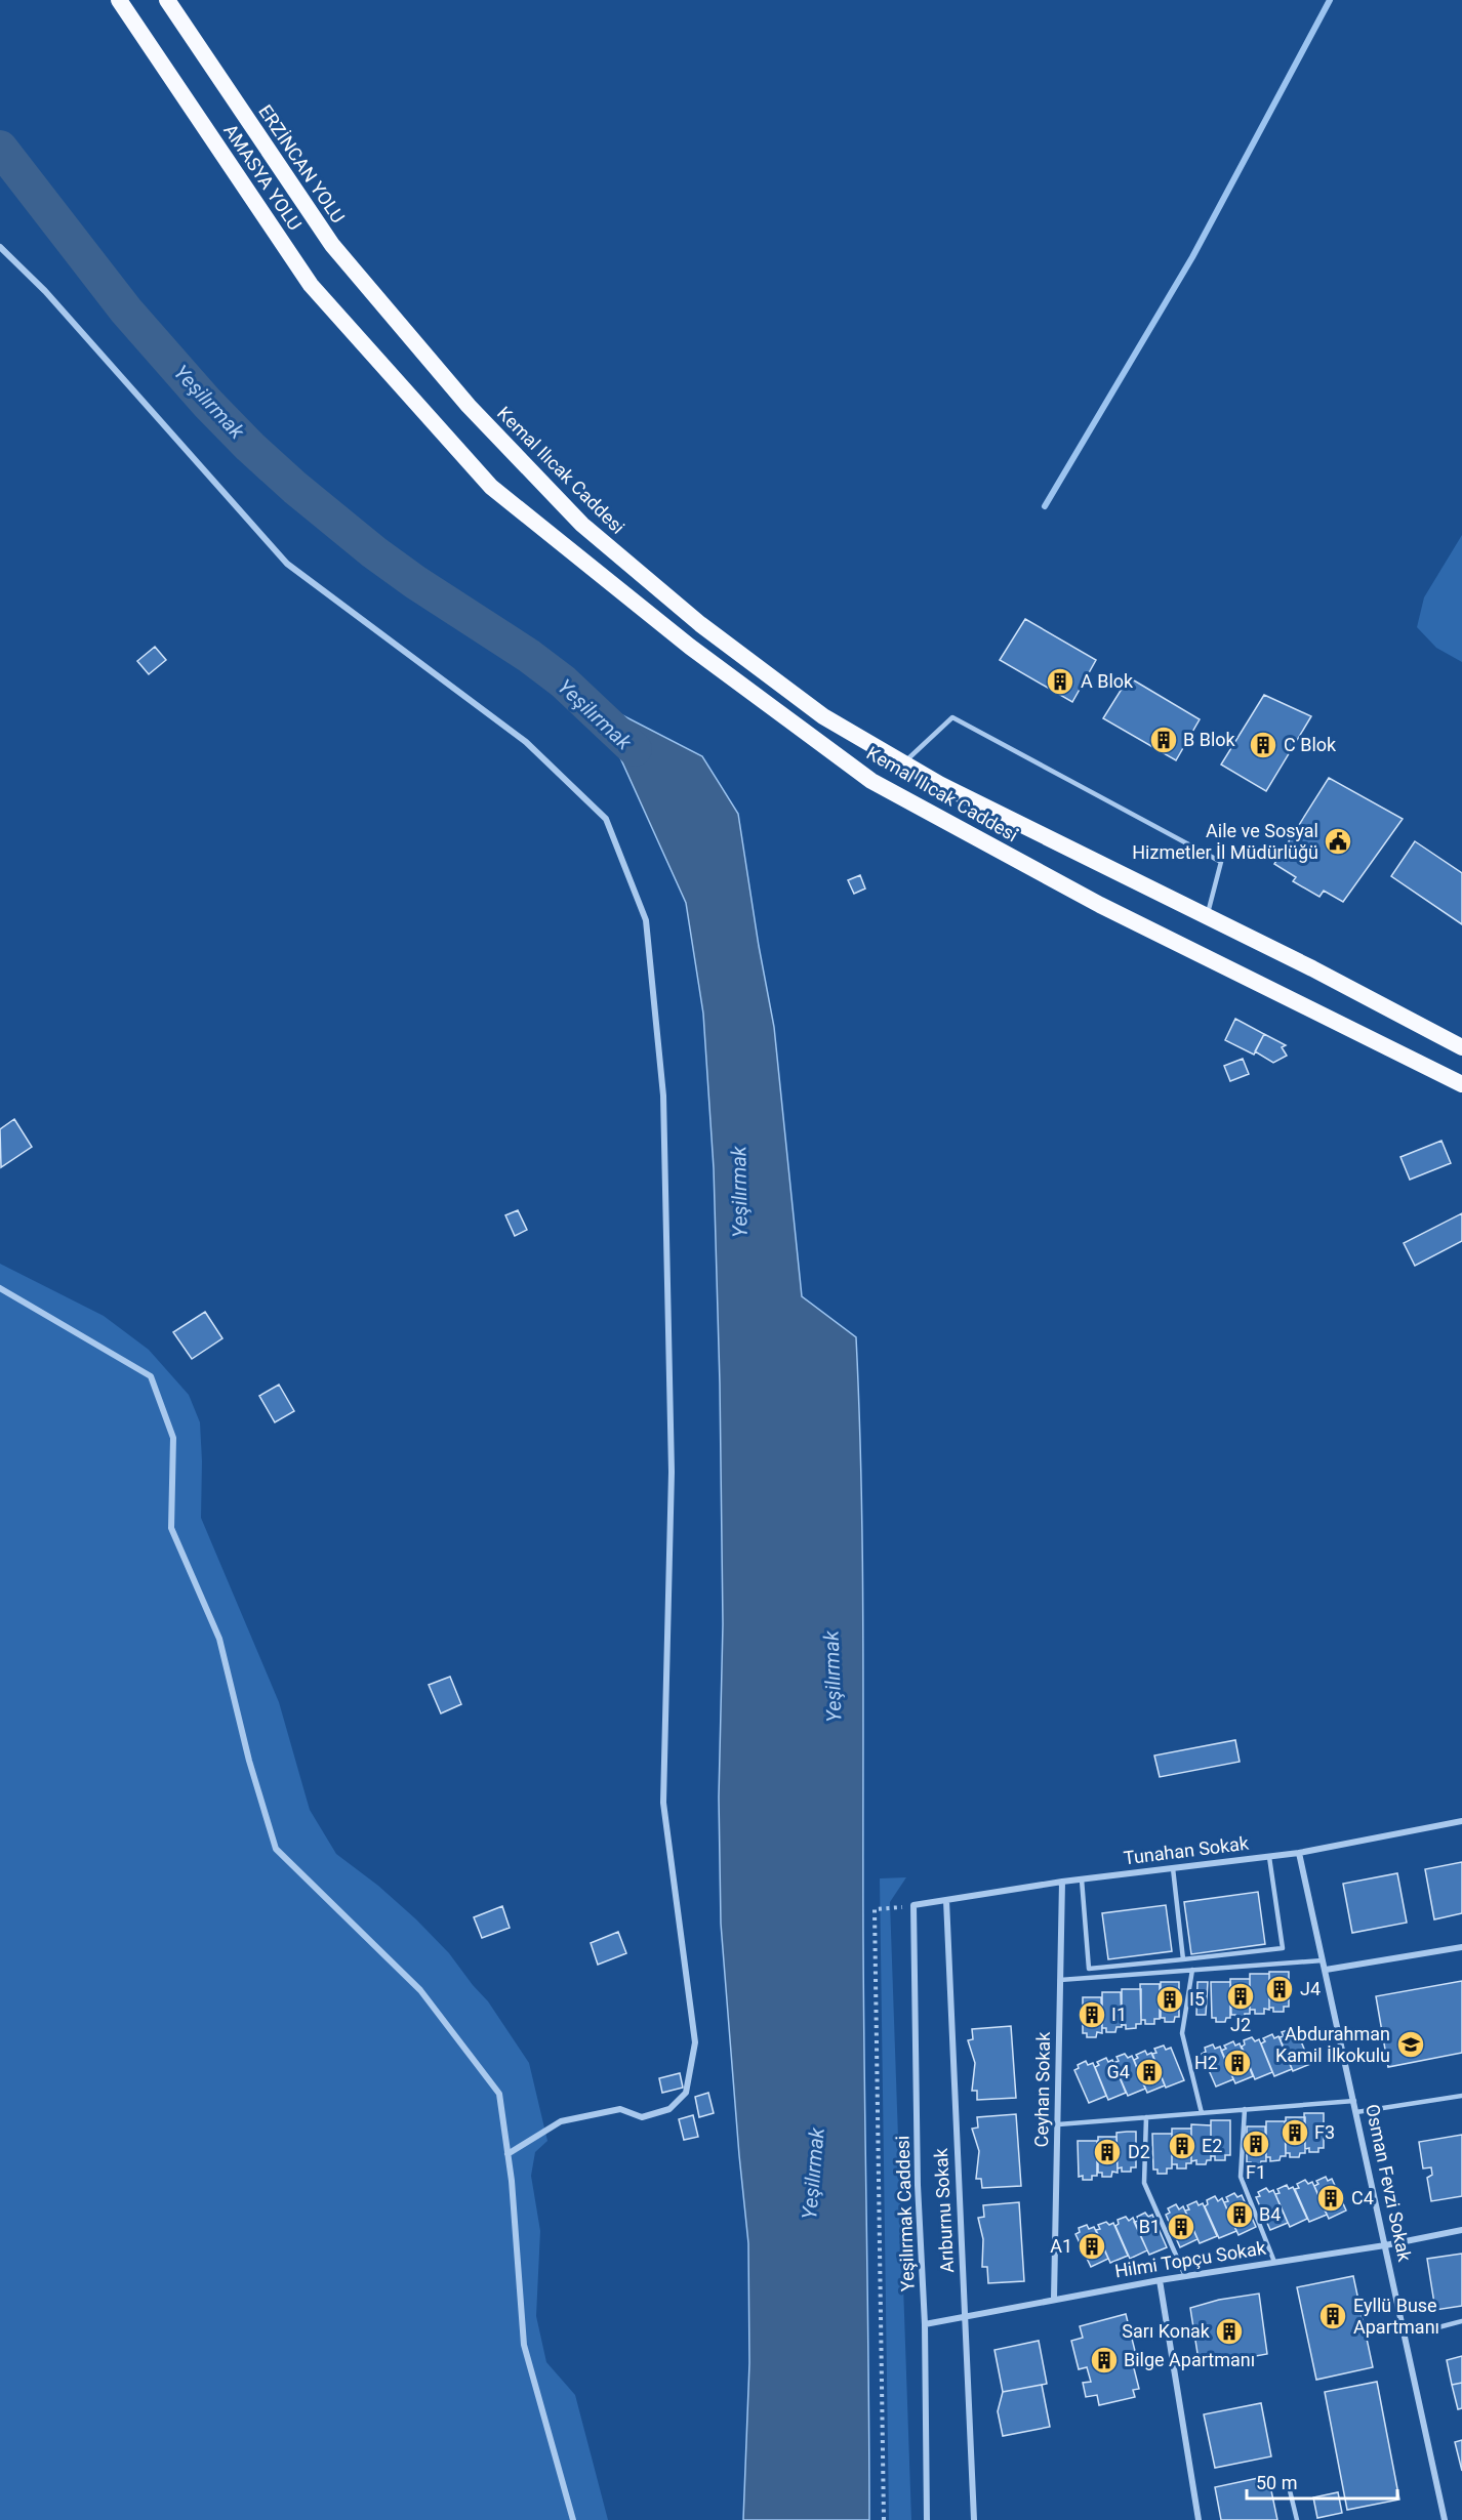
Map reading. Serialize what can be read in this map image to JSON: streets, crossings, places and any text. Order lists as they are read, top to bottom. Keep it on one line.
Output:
{"streets":{"highway":["ERZİNCAN YOLU","AMASYA YOLU","Kemal Ilıcak Caddesi"],"street":["Tunahan Sokak","Ceyhan Sokak","Osman Fevzi Sokak","Arıburnu Sokak","Yeşilırmak Caddesi","Hilmi Topçu Sokak"]},"crossings":[["ERZİNCAN YOLU","Kemal Ilıcak Caddesi"],["AMASYA YOLU","Kemal Ilıcak Caddesi"],["Tunahan Sokak","Ceyhan Sokak"],["Tunahan Sokak","Osman Fevzi Sokak"],["Tunahan Sokak","Arıburnu Sokak"],["Tunahan Sokak","Yeşilırmak Caddesi"],["Ceyhan Sokak","Hilmi Topçu Sokak"],["Osman Fevzi Sokak","Hilmi Topçu Sokak"],["Arıburnu Sokak","Hilmi Topçu Sokak"],["Yeşilırmak Caddesi","Hilmi Topçu Sokak"]],"water":["Yeşilırmak"],"places":{"building":["A Blok","B Blok","C Blok","J4","J2","I5","I1","H2","G4","F3","F1","E2","D2","C4","B4","B1","A1","Eyllü Buse Apartmanı","Sarı Konak","Bilge Apartmanı"],"public building":["Aile ve Sosyal Hizmetler İl Müdürlüğü"],"school or university":["Abdurahman Kamil İlkokulu"]},"scale_bar":"50 m"}
